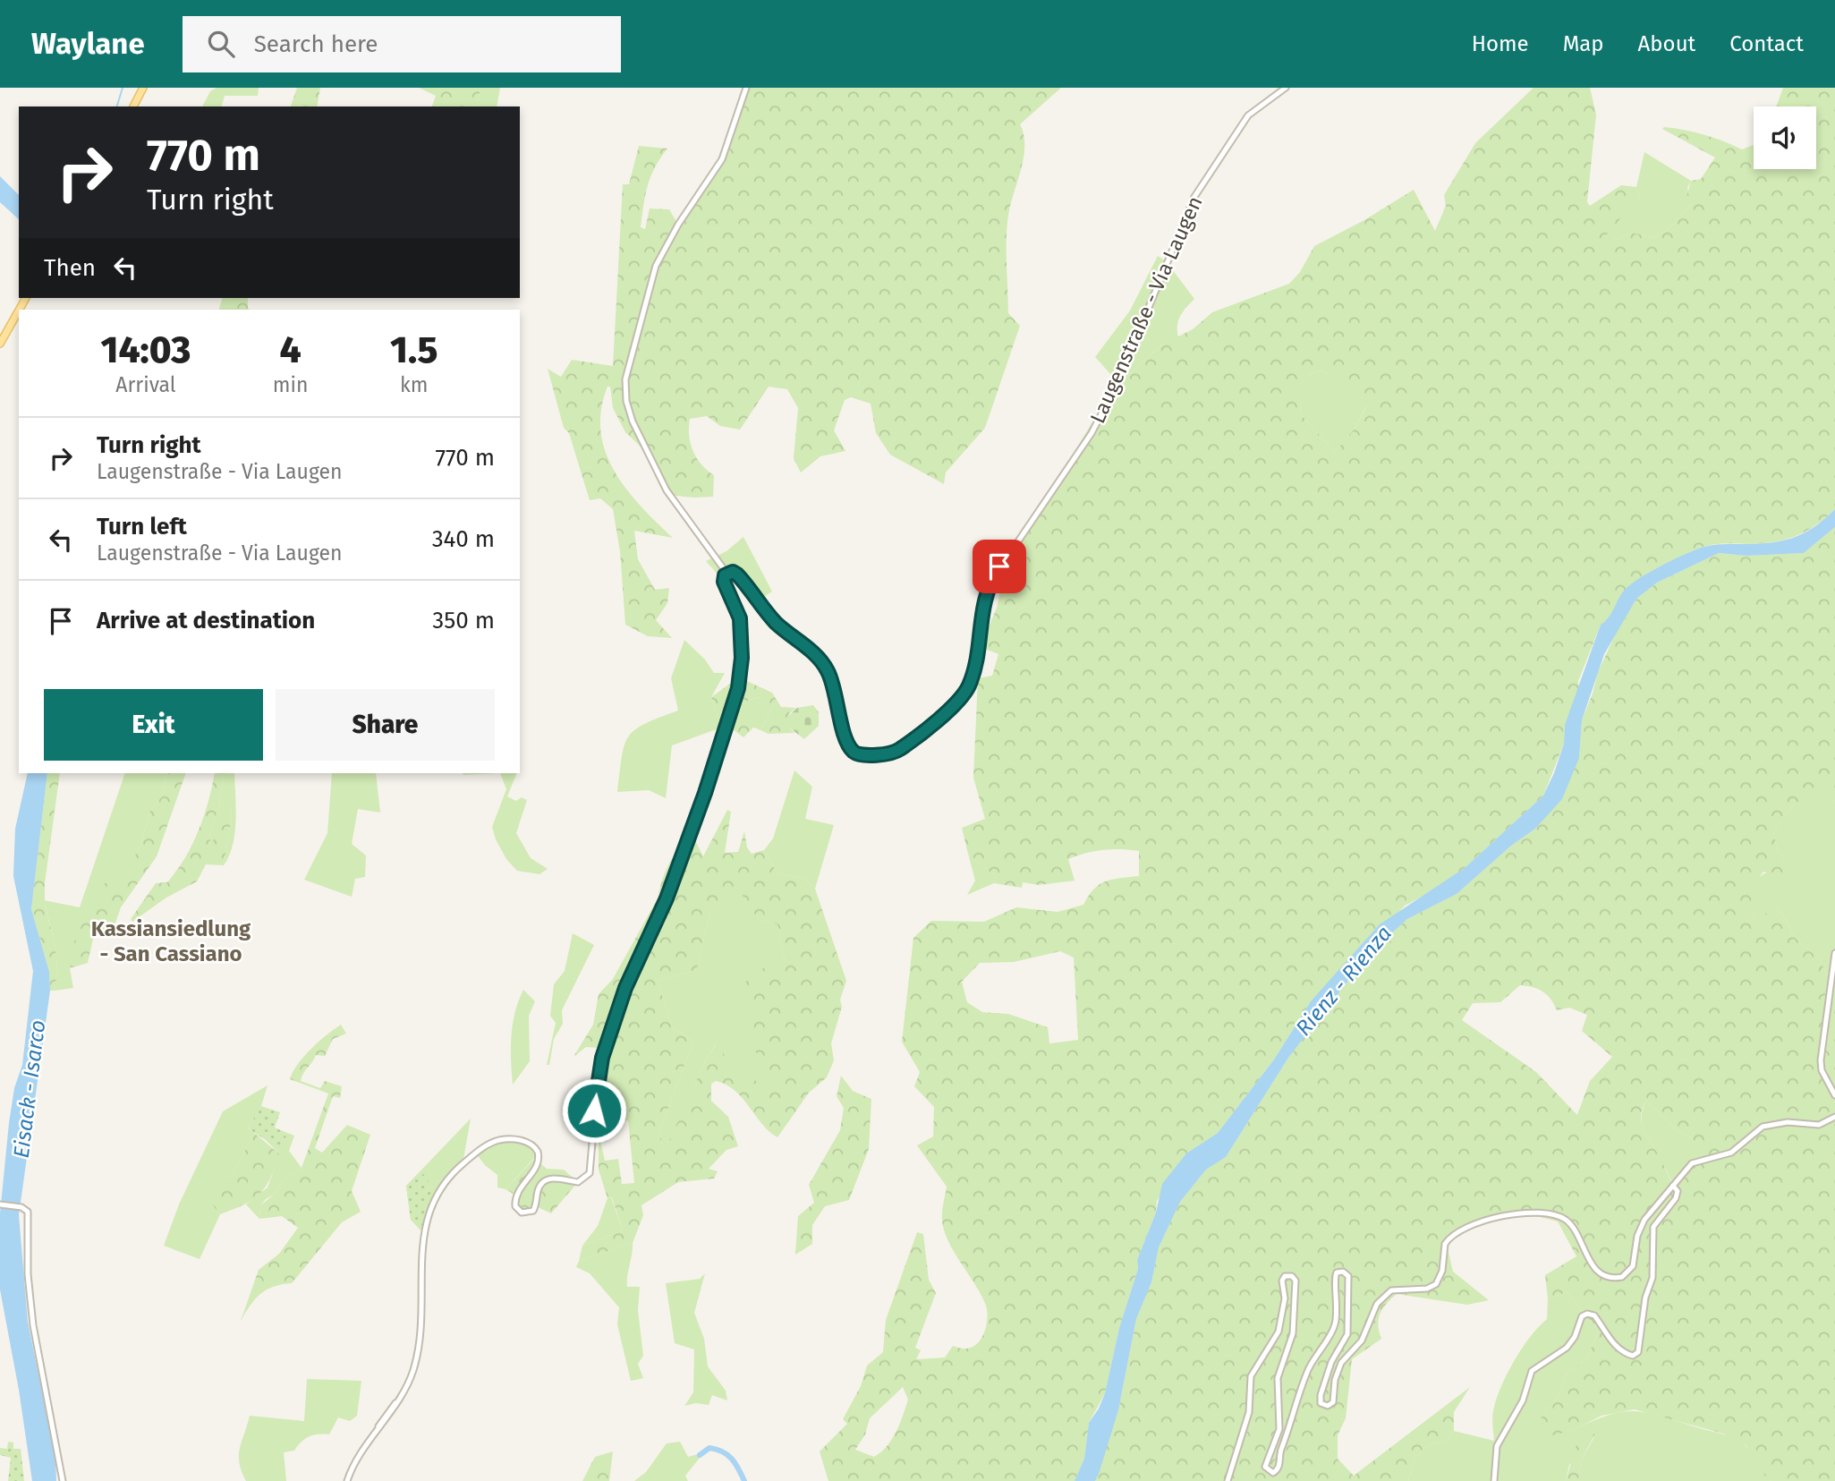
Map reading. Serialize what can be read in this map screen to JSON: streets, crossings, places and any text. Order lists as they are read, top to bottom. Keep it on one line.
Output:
{"streets":{"street":["Laugenstraße - Via Laugen"]},"districts":["Kassiansiedlung - San Cassiano"],"water":["Rienz - Rienza","Eisack - Isarco"],"page":{"header":"Waylane","search":"Search here","nav":["Home","Map","About","Contact"],"turn":["770 m","Turn right"],"then":"Then","eta":["14:03","Arrival","4","min","1.5","km"],"list":[{"name":"Turn right","note":"Laugenstraße - Via Laugen","value":"770 m"},{"name":"Turn left","note":"Laugenstraße - Via Laugen","value":"340 m"},{"name":"Arrive at destination","value":"350 m"}],"buttons":["Exit","Share"]}}
